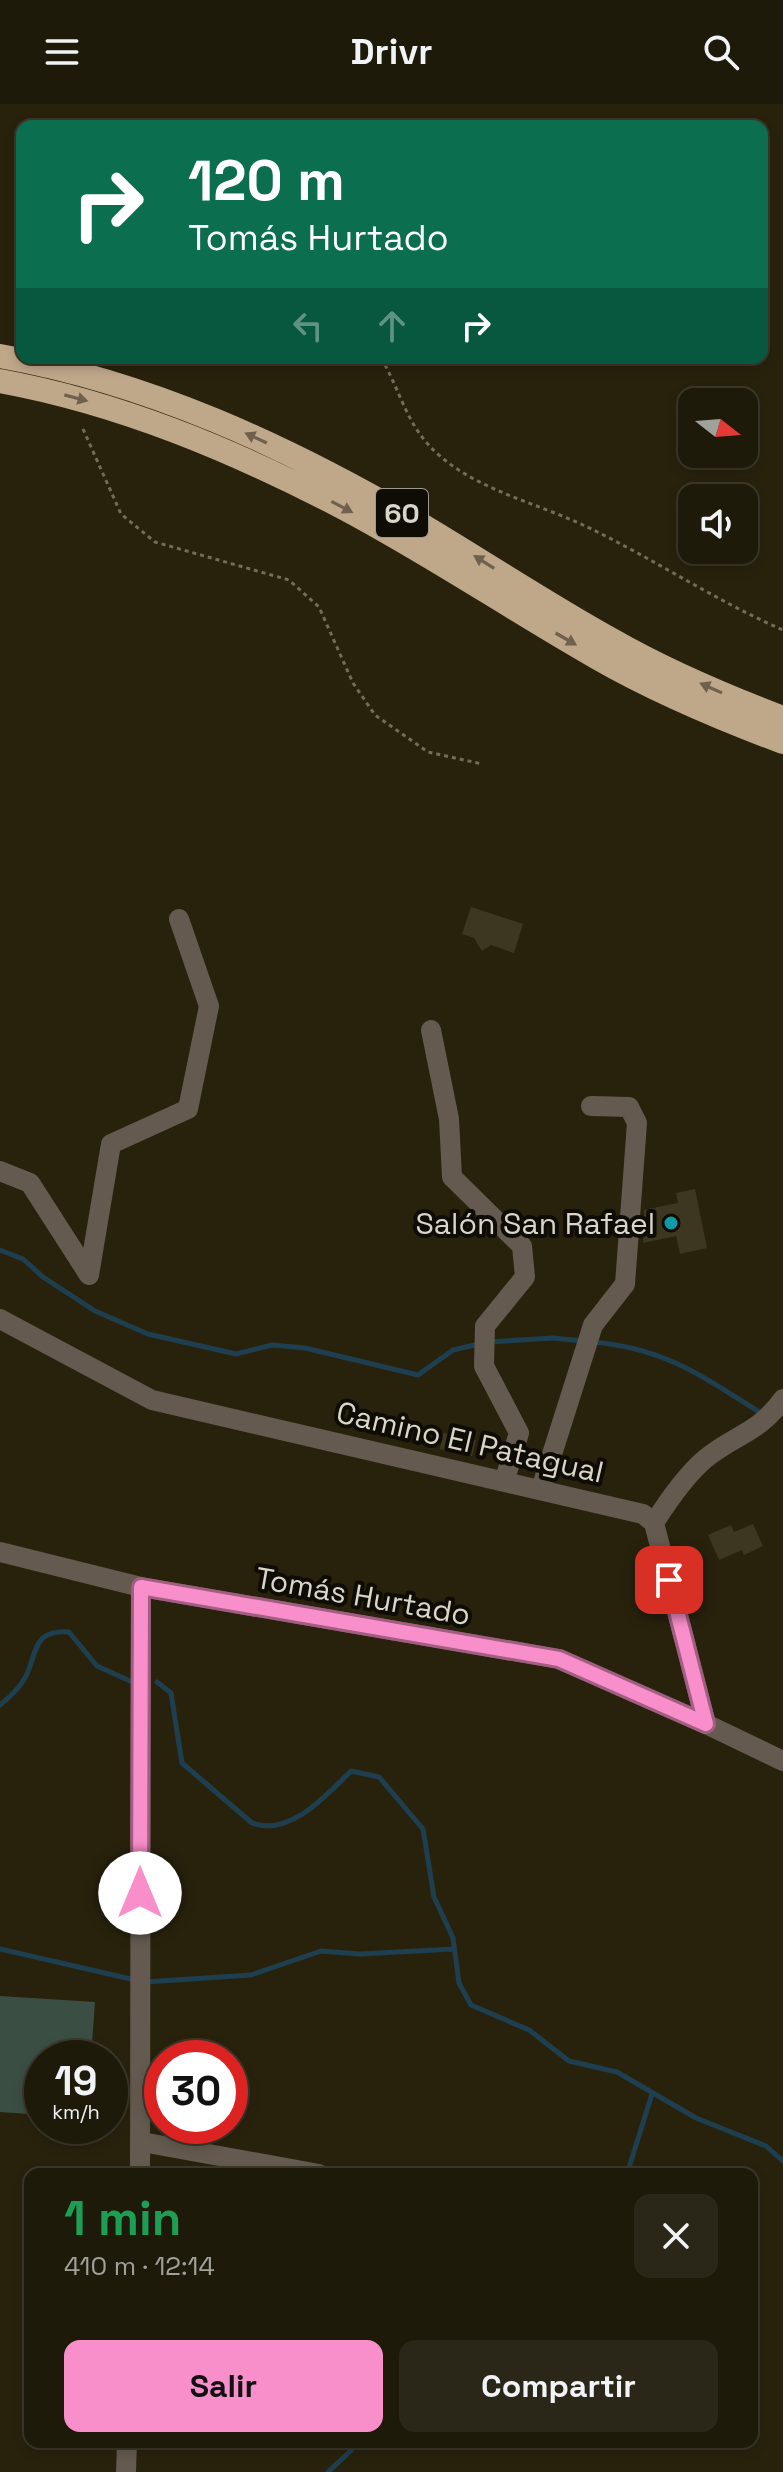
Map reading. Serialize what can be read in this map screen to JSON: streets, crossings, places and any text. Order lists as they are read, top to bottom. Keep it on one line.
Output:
{"streets":{"highway":["60"],"street":["Camino El Patagual","Tomás Hurtado"]},"places":["Salón San Rafael"],"north":"right","page":{"header":"Drivr","turn":["120 m","Tomás Hurtado"],"speed":"19 km/h","limit":"30","heading":["1 min","410 m · 12:14"],"buttons":["Salir","Compartir"]}}
